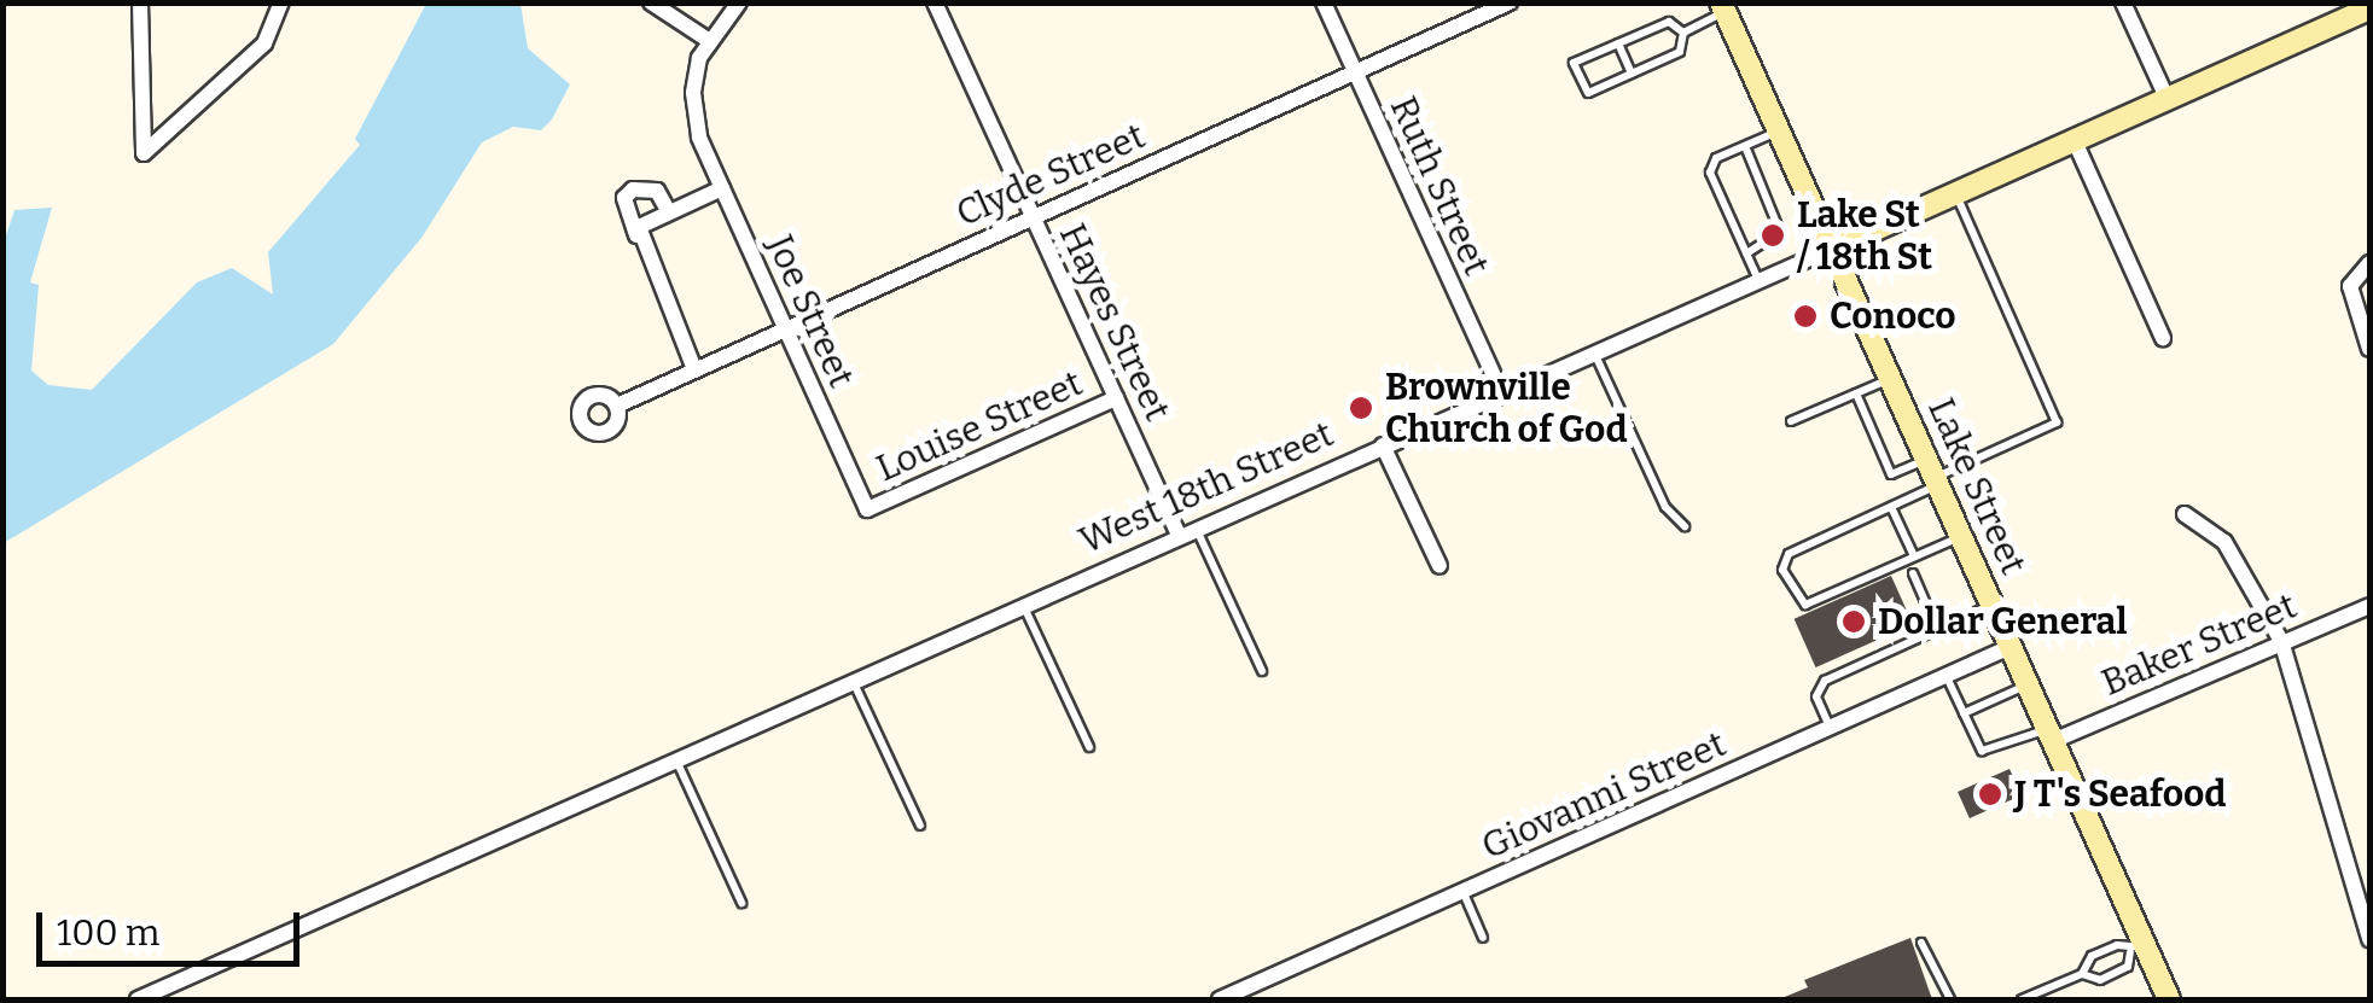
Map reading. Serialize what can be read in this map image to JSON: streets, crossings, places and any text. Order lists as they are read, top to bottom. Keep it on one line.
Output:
{"streets":{"street":["Clyde Street","Ruth Street","Joe Street","Hayes Street","Louise Street","Lake Street","West 18th Street","Baker Street","Giovanni Street"]},"crossings":[["Clyde Street","Ruth Street"],["Clyde Street","Joe Street"],["Clyde Street","Hayes Street"],["Ruth Street","West 18th Street"],["Joe Street","Louise Street"],["Hayes Street","Louise Street"],["Hayes Street","West 18th Street"],["Lake Street","West 18th Street"],["Lake Street","Baker Street"],["Lake Street","Giovanni Street"]],"places":["Lake St / 18th St","Conoco","Brownville Church of God","Dollar General","J T's Seafood"],"scale_bar":"100 m"}
